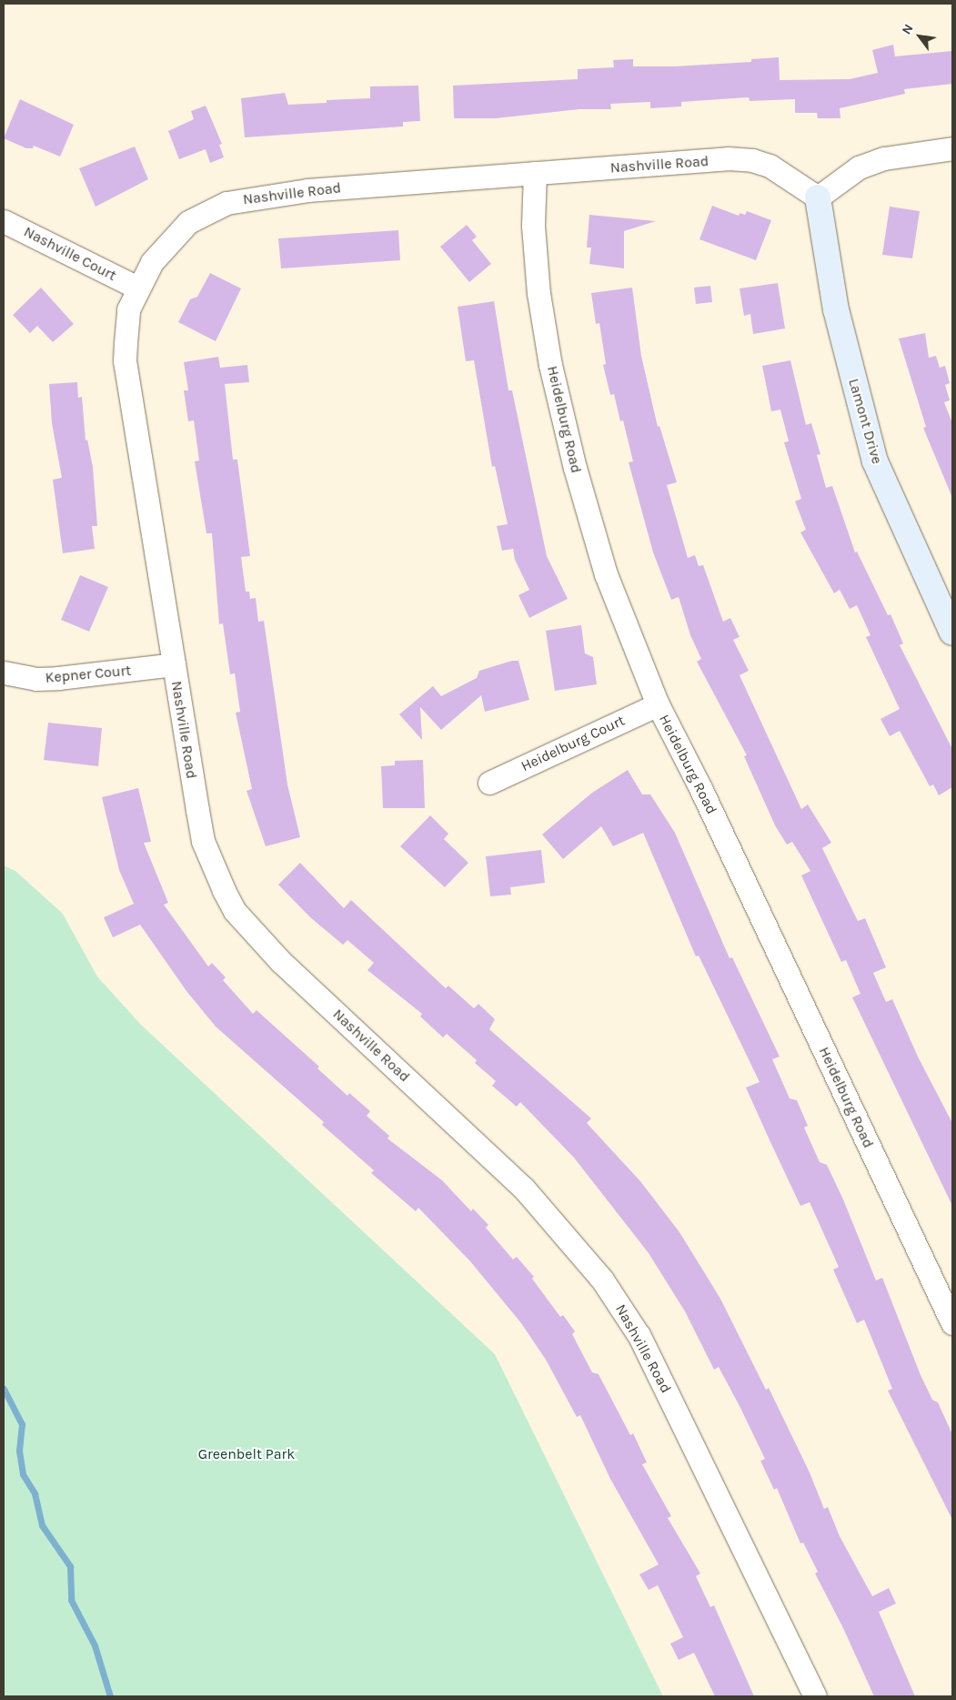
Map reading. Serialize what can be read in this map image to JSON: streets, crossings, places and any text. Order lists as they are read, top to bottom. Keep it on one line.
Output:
{"streets":{"street":["Nashville Road","Nashville Court","Heidelburg Road","Lamont Drive","Kepner Court","Heidelburg Court"]},"crossings":[["Nashville Road","Nashville Court"],["Nashville Road","Heidelburg Road"],["Nashville Road","Lamont Drive"],["Nashville Road","Kepner Court"],["Heidelburg Road","Heidelburg Court"]],"parks":["Greenbelt Park"],"north":"top left"}
